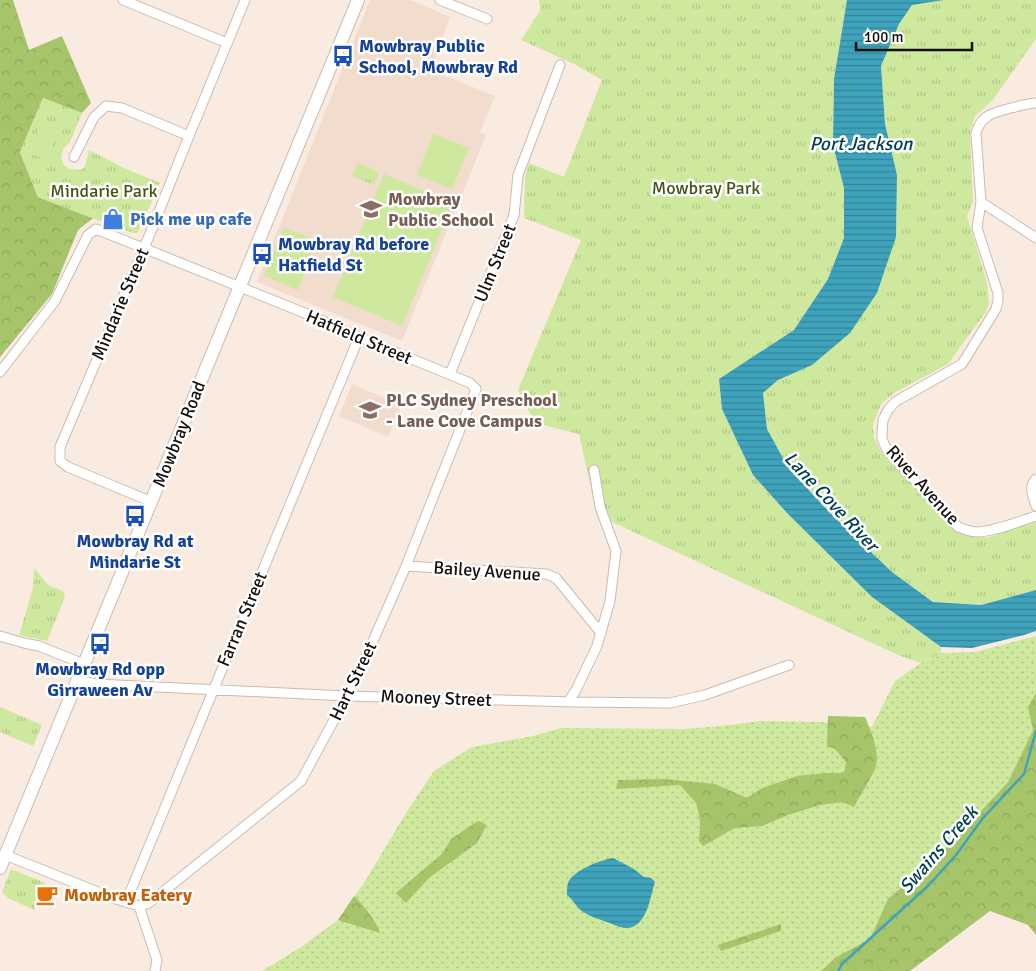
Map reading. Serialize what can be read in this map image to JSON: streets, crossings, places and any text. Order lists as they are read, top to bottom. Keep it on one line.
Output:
{"streets":{"main road":["Mowbray Road"],"street":["Ulm Street","Mindarie Street","Hatfield Street","River Avenue","Bailey Avenue","Farran Street","Hart Street","Mooney Street"]},"crossings":[["Ulm Street","Hatfield Street"],["Mindarie Street","Hatfield Street"],["Mindarie Street","Mowbray Road"],["Hatfield Street","Mowbray Road"],["Hatfield Street","Farran Street"],["Hatfield Street","Hart Street"],["Mowbray Road","Mooney Street"],["Bailey Avenue","Hart Street"],["Farran Street","Mooney Street"],["Hart Street","Mooney Street"]],"water":["Port Jackson","Lane Cove River","Swains Creek"],"parks":["Mowbray Park","Mindarie Park"],"places":{"bus stop":["Mowbray Public School, Mowbray Rd","Mowbray Rd before Hatfield St","Mowbray Rd at Mindarie St","Mowbray Rd opp Girraween Av"],"school or university":["Mowbray Public School","PLC Sydney Preschool - Lane Cove Campus"],"shop":["Pick me up cafe"],"cafe":["Mowbray Eatery"]},"scale_bar":"100 m"}
